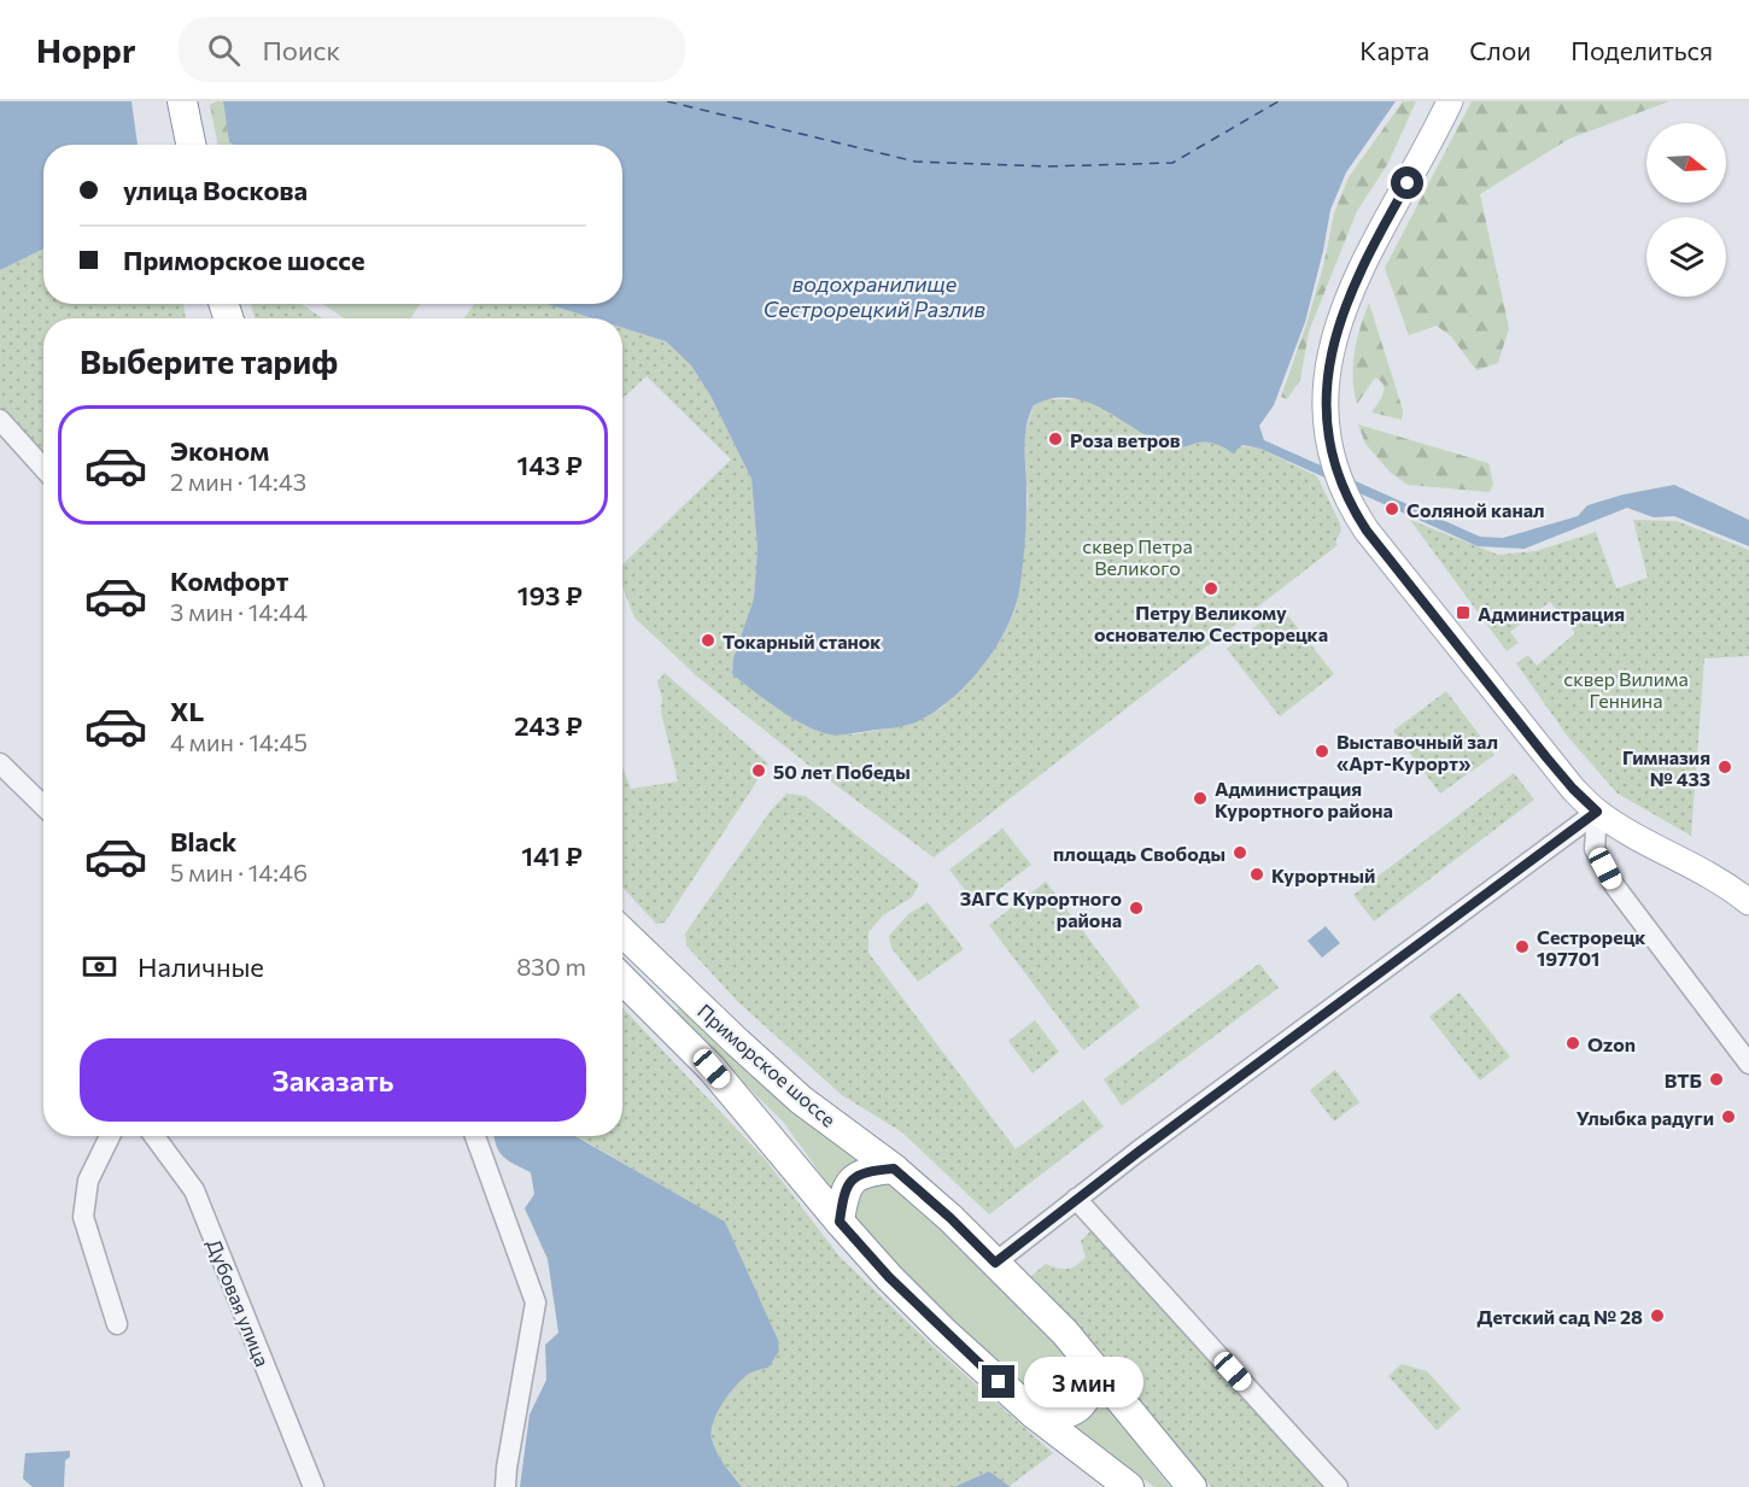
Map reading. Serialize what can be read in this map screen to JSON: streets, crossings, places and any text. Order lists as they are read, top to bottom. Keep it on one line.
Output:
{"streets":{"highway":["Приморское шоссе"],"street":["Дубовая улица"]},"water":["водохранилище Сестрорецкий Разлив"],"parks":["сквер Петра Великого","сквер Вилима Геннина"],"places":{"other":["Роза ветров","Соляной канал","Петру Великому основателю Сестрорецка","Токарный станок","Выставочный зал «Арт-Курорт»","Гимназия № 433","50 лет Победы","Администрация Курортного района","площадь Свободы","Курортный","ЗАГС Курортного района","Сестрорецк 197701","Ozon","ВТБ","Улыбка радуги","Детский сад № 28"],"transit":["Администрация"]},"north":"right","page":{"header":"Hoppr","search":"Поиск","nav":["Карта","Слои","Поделиться"],"banner":["улица Воскова","Приморское шоссе"],"heading":"Выберите тариф","list":[{"name":"Эконом","note":"2 мин · 14:43","value":"143 ₽"},{"name":"Комфорт","note":"3 мин · 14:44","value":"193 ₽"},{"name":"XL","note":"4 мин · 14:45","value":"243 ₽"},{"name":"Black","note":"5 мин · 14:46","value":"141 ₽"}],"pay":["Наличные","830 m"],"buttons":"Заказать","bubble":"3 мин"}}
